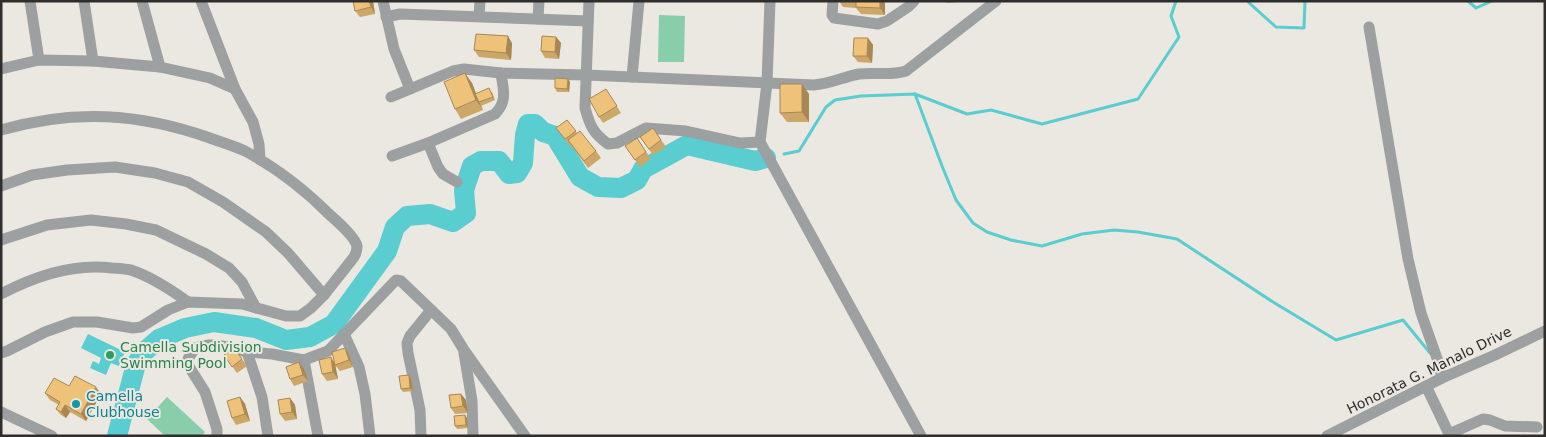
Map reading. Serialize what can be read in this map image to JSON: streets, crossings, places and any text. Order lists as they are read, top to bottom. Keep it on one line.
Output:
{"streets":{"street":["Honorata G. Manalo Drive"]},"places":["Camella Subdivision Swimming Pool","Camella Clubhouse"]}
